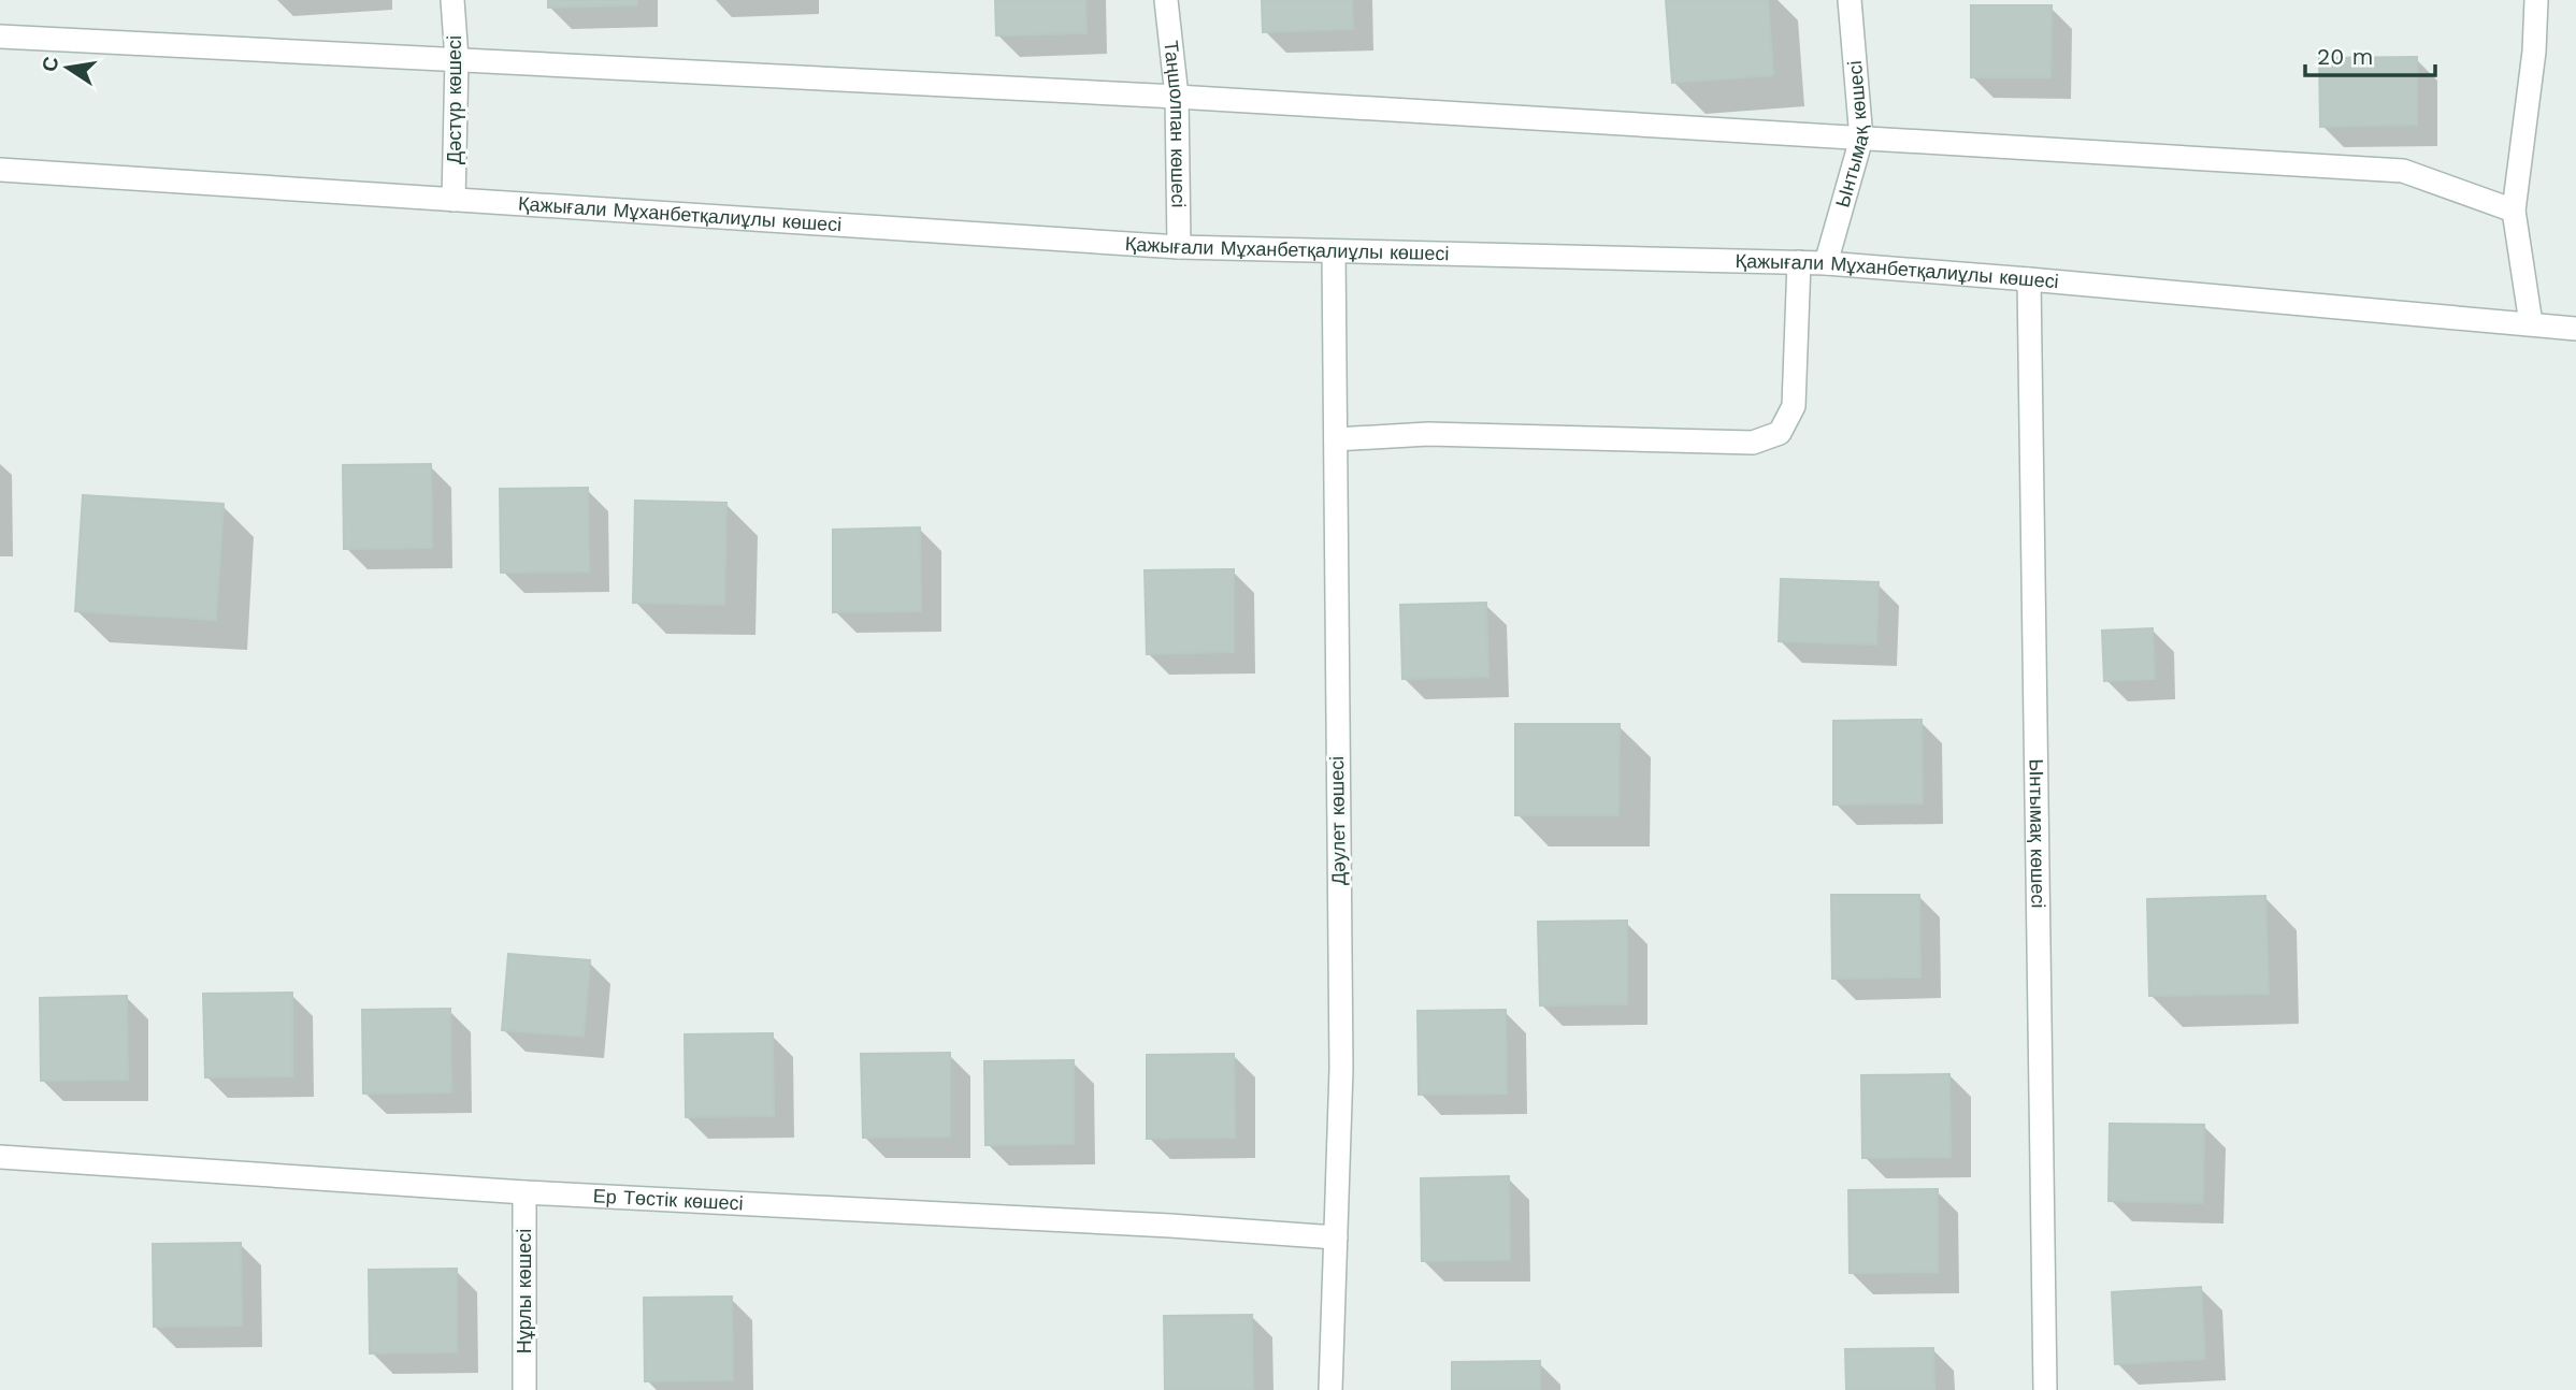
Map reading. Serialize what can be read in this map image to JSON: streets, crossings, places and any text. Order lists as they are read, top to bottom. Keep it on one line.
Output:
{"streets":{"street":["Дәстүр көшесі","Таңшолпан көшесі","Ынтымақ көшесі","Қажығали Мұханбетқалиұлы көшесі","Дәулет көшесі","Ер Төстік көшесі","Нұрлы көшесі"]},"crossings":[["Дәстүр көшесі","Қажығали Мұханбетқалиұлы көшесі"],["Таңшолпан көшесі","Қажығали Мұханбетқалиұлы көшесі"],["Ынтымақ көшесі","Қажығали Мұханбетқалиұлы көшесі"],["Қажығали Мұханбетқалиұлы көшесі","Дәулет көшесі"],["Дәулет көшесі","Ер Төстік көшесі"],["Ер Төстік көшесі","Нұрлы көшесі"]],"scale_bar":"20 m","north":"left"}
